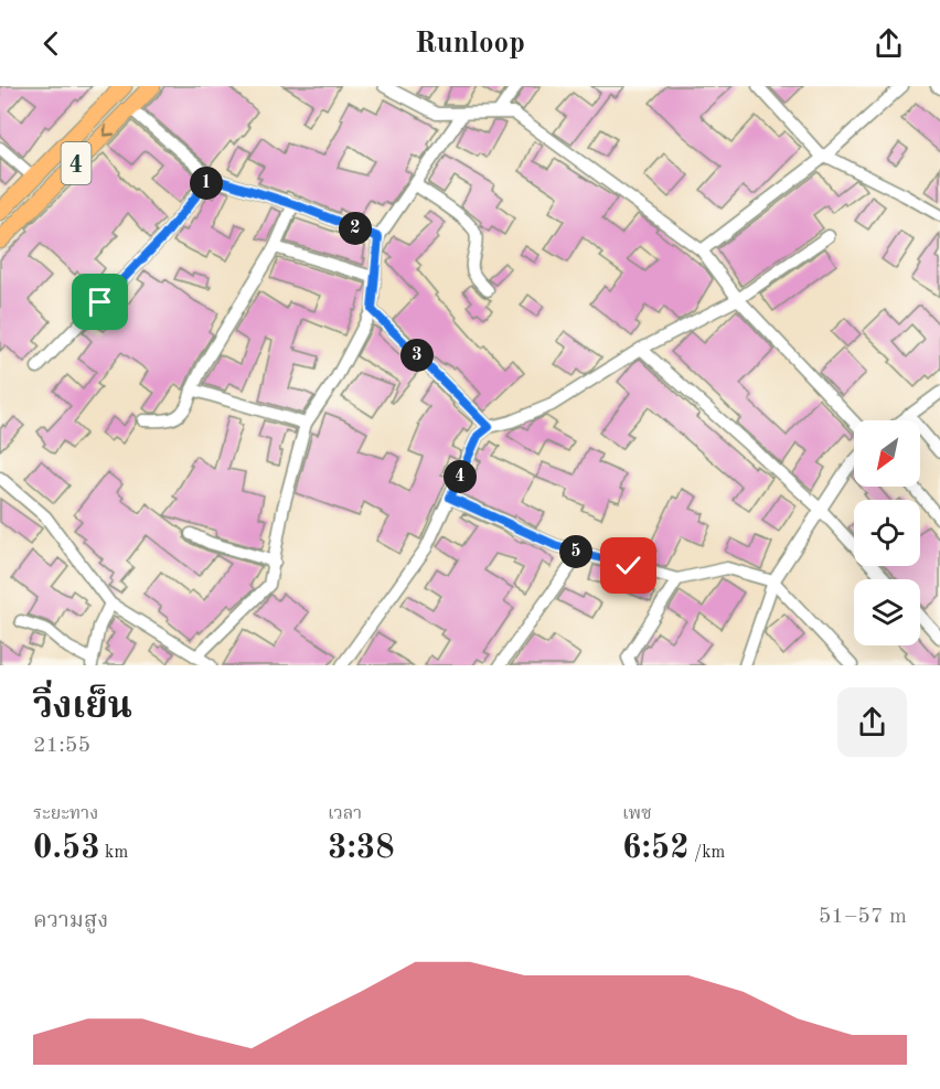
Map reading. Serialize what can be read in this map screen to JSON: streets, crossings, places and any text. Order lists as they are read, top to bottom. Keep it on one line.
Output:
{"streets":{"highway":["4"]},"north":"bottom left","page":{"header":"Runloop","pins":["1","2","3","4","5"],"heading":["วิ่งเย็น","21:55"],"stats":[["ระยะทาง","0.53 km"],["เวลา","3:38"],["เพซ","6:52 /km"]],"chart":["ความสูง","51–57 m"]}}
